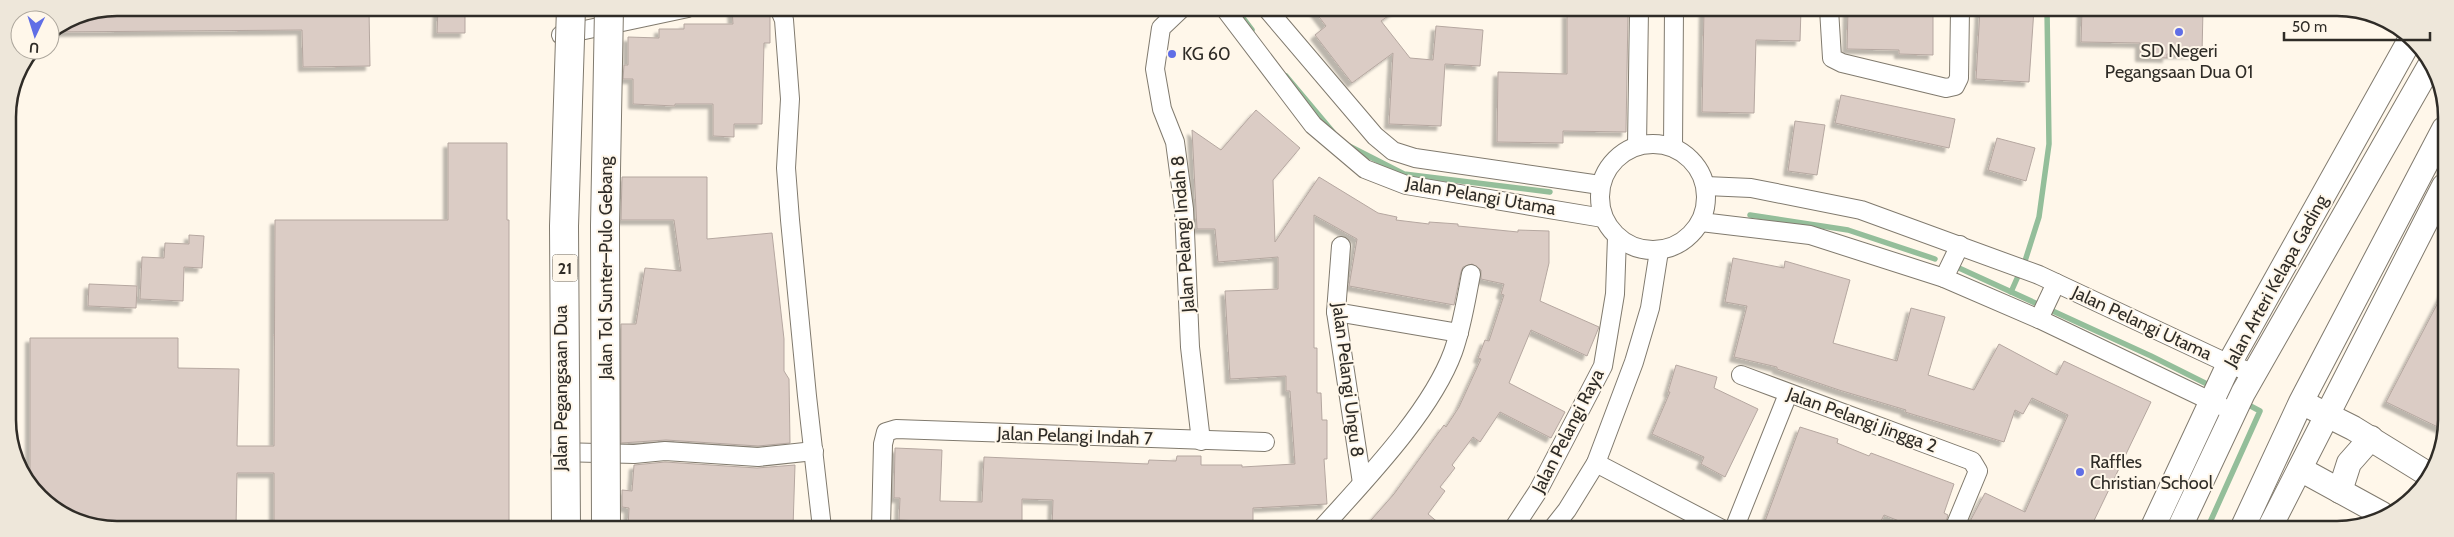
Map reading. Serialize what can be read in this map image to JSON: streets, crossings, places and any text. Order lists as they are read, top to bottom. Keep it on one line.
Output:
{"streets":{"highway":["21","Jalan Tol Sunter–Pulo Gebang"],"street":["Jalan Pelangi Utama","Jalan Pelangi Indah 8","Jalan Arteri Kelapa Gading","Jalan Pelangi Ungu 8","Jalan Pegangsaan Dua","Jalan Pelangi Jingga 2","Jalan Pelangi Raya","Jalan Pelangi Indah 7"]},"crossings":[["Jalan Pelangi Utama","Jalan Arteri Kelapa Gading"],["Jalan Pelangi Utama","Jalan Pelangi Raya"],["Jalan Pelangi Indah 8","Jalan Pelangi Indah 7"]],"places":["SD Negeri Pegangsaan Dua 01","KG 60","Raffles Christian School"],"scale_bar":"50 m","north":"bottom"}
